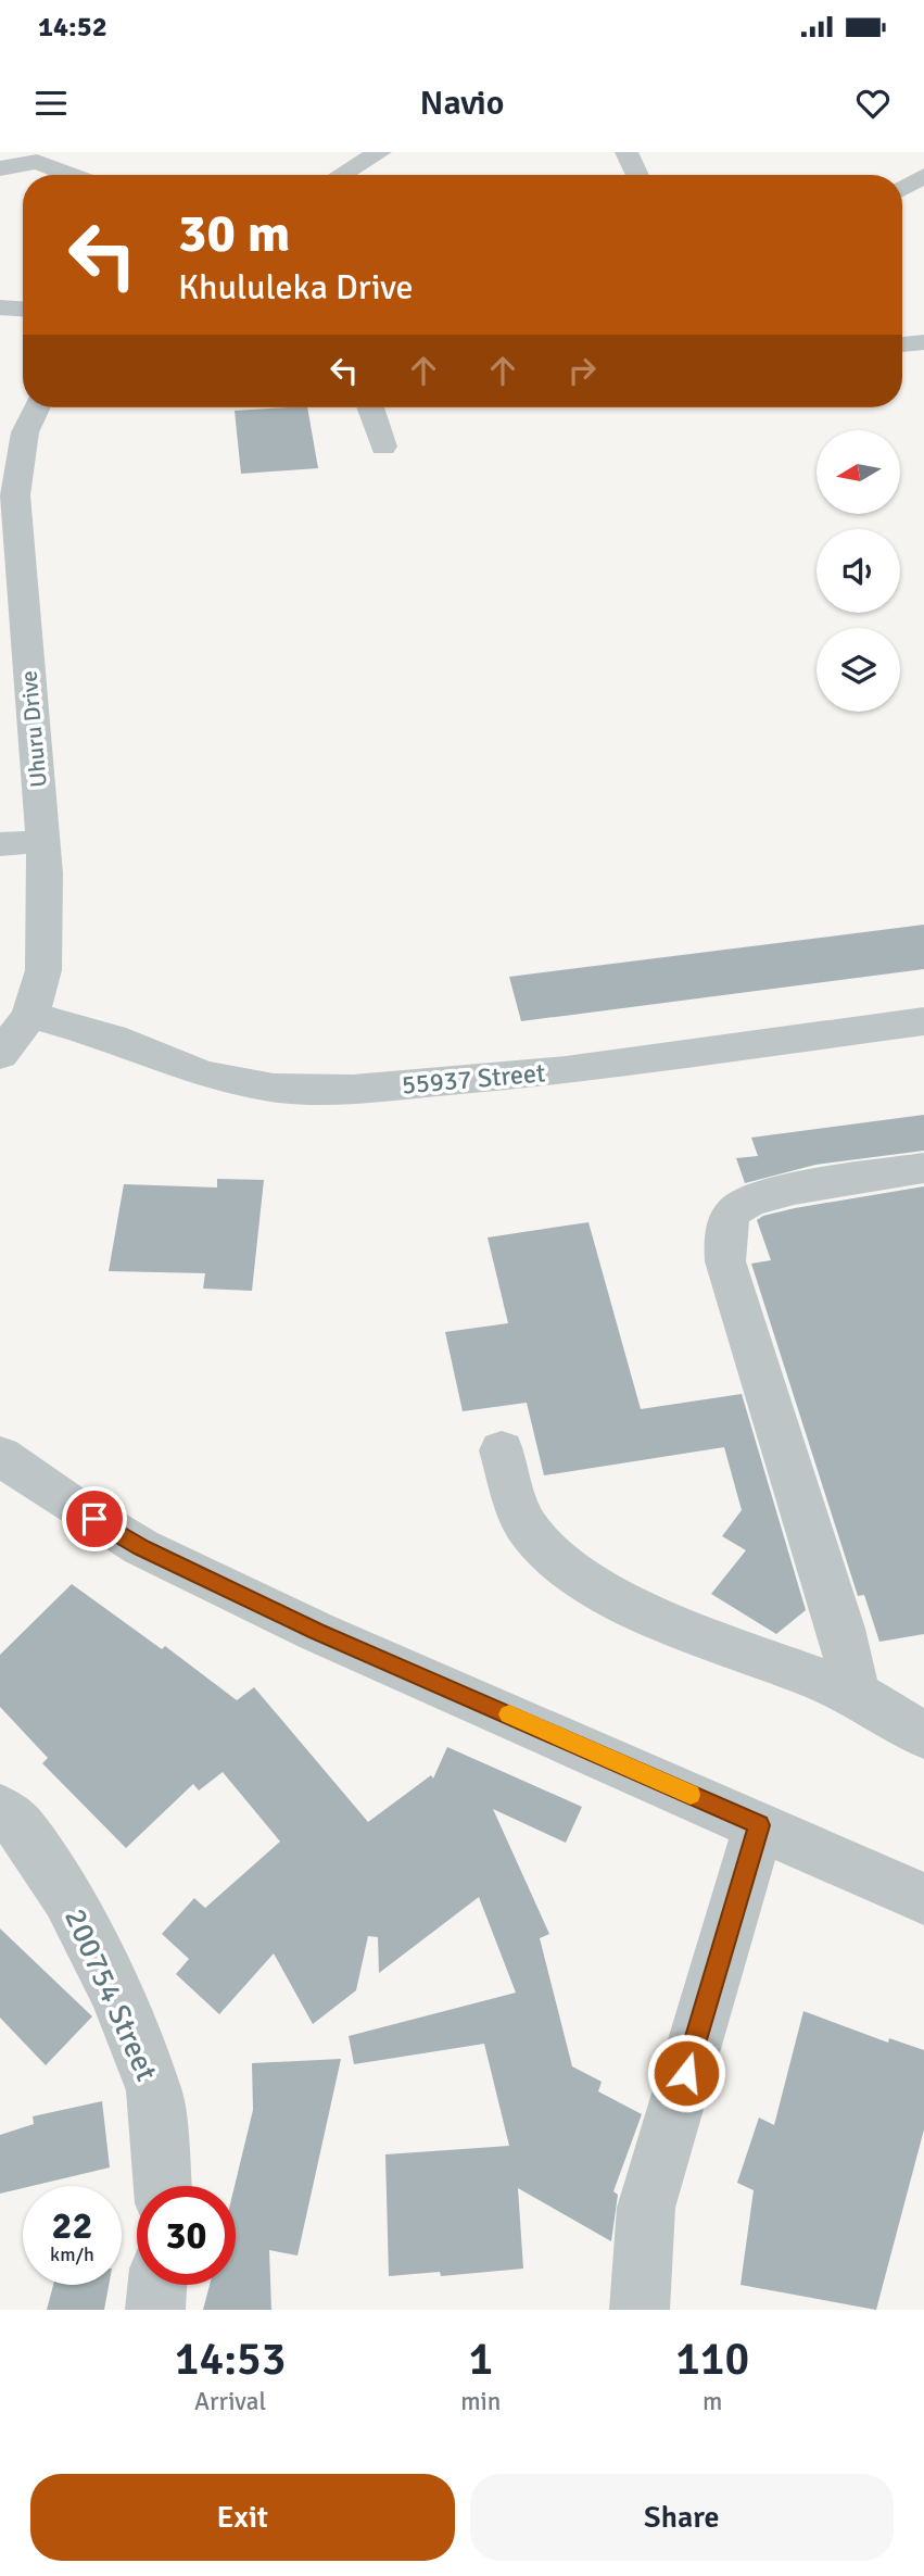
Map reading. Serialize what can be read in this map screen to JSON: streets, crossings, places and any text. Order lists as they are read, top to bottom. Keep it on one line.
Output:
{"streets":{"street":["Uhuru Drive","55937 Street","200754 Street"]},"crossings":[["Uhuru Drive","55937 Street"]],"north":"left","page":{"status":"14:52","header":"Navio","turn":["30 m","Khululeka Drive"],"speed":"22 km/h","limit":"30","eta":["14:53","Arrival","1","min","110","m"],"buttons":["Exit","Share"]}}
